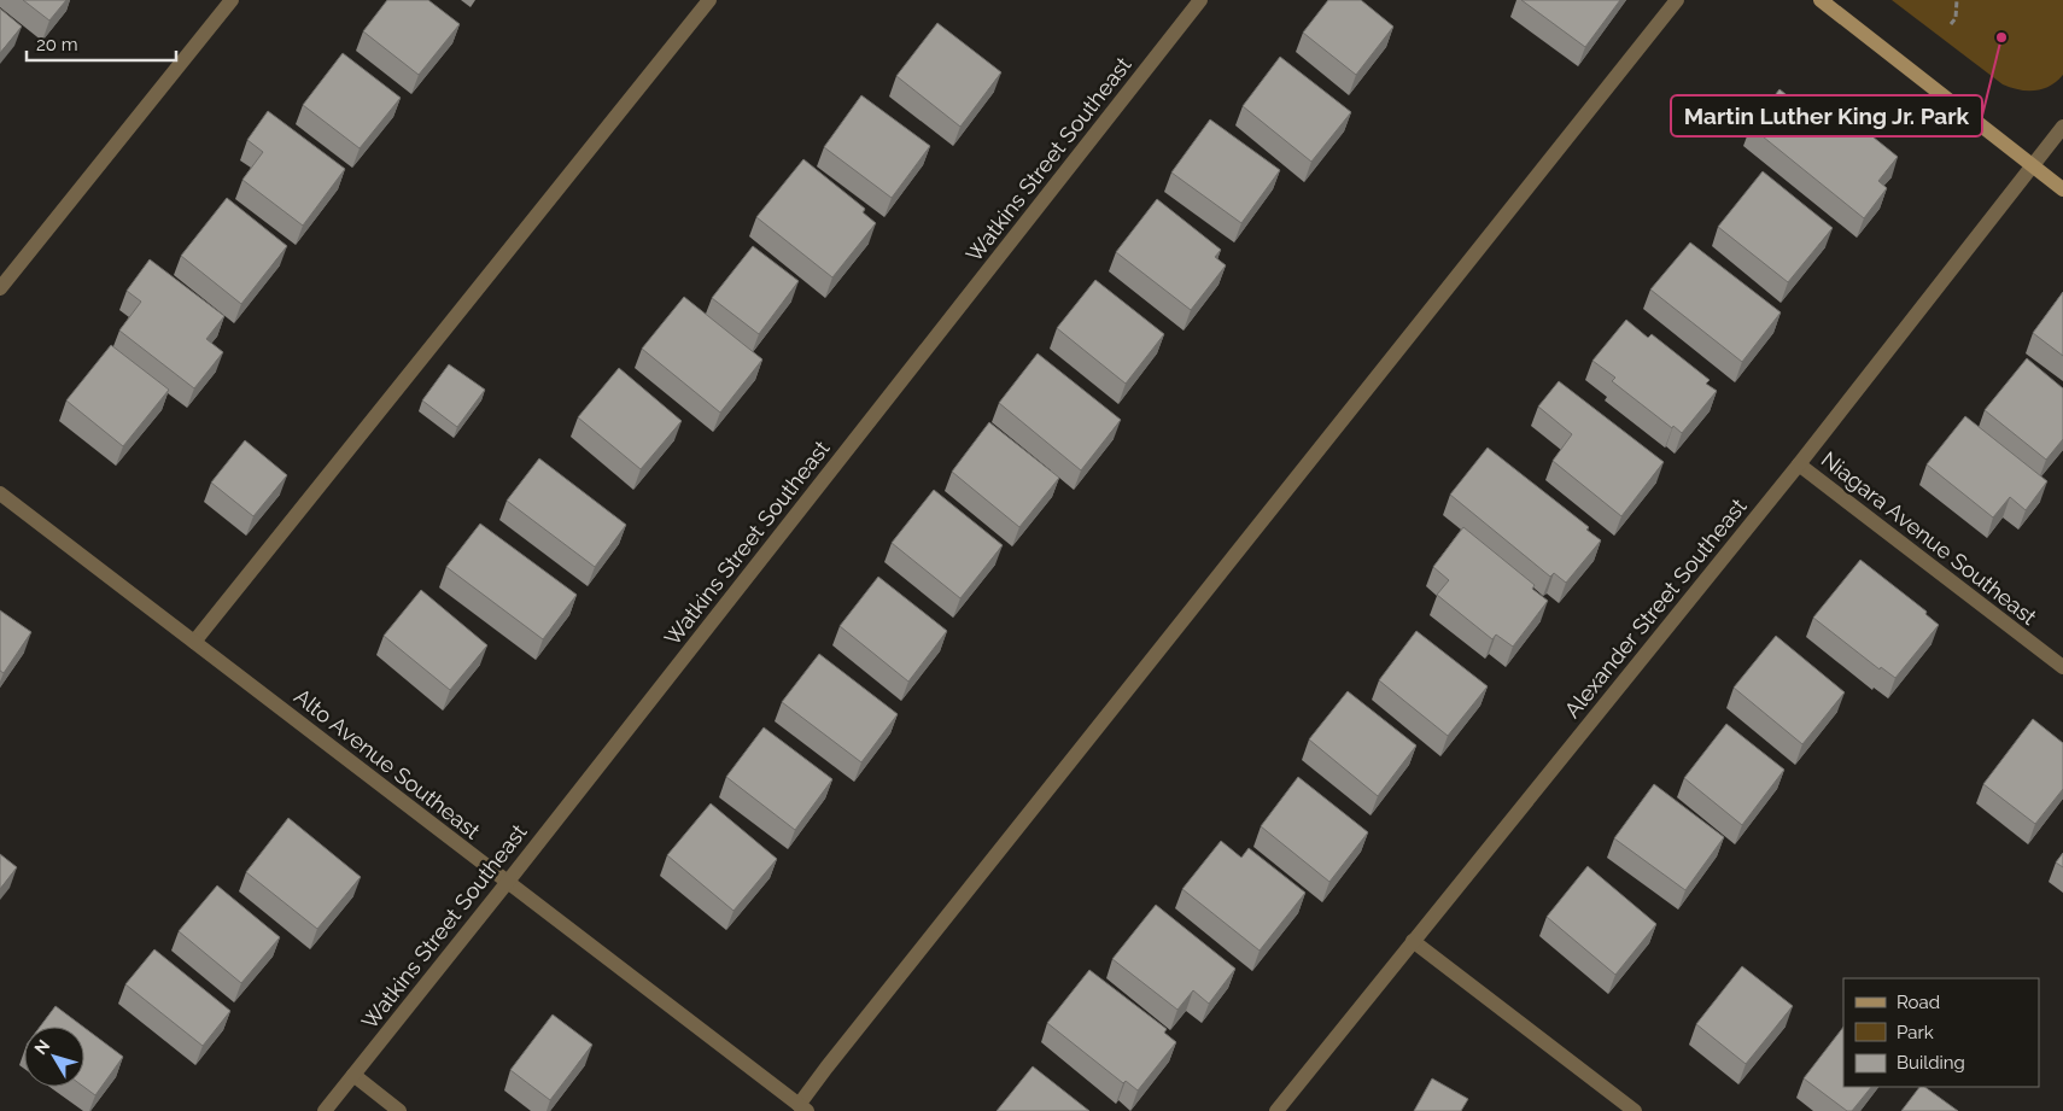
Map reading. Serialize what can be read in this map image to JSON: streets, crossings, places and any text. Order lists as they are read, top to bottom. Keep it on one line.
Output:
{"streets":{"street":["Watkins Street Southeast","Niagara Avenue Southeast","Alexander Street Southeast","Alto Avenue Southeast"]},"crossings":[["Watkins Street Southeast","Alto Avenue Southeast"],["Niagara Avenue Southeast","Alexander Street Southeast"]],"places":["Martin Luther King Jr. Park"],"legend":["Road","Park","Building"],"scale_bar":"20 m","north":"top left"}
